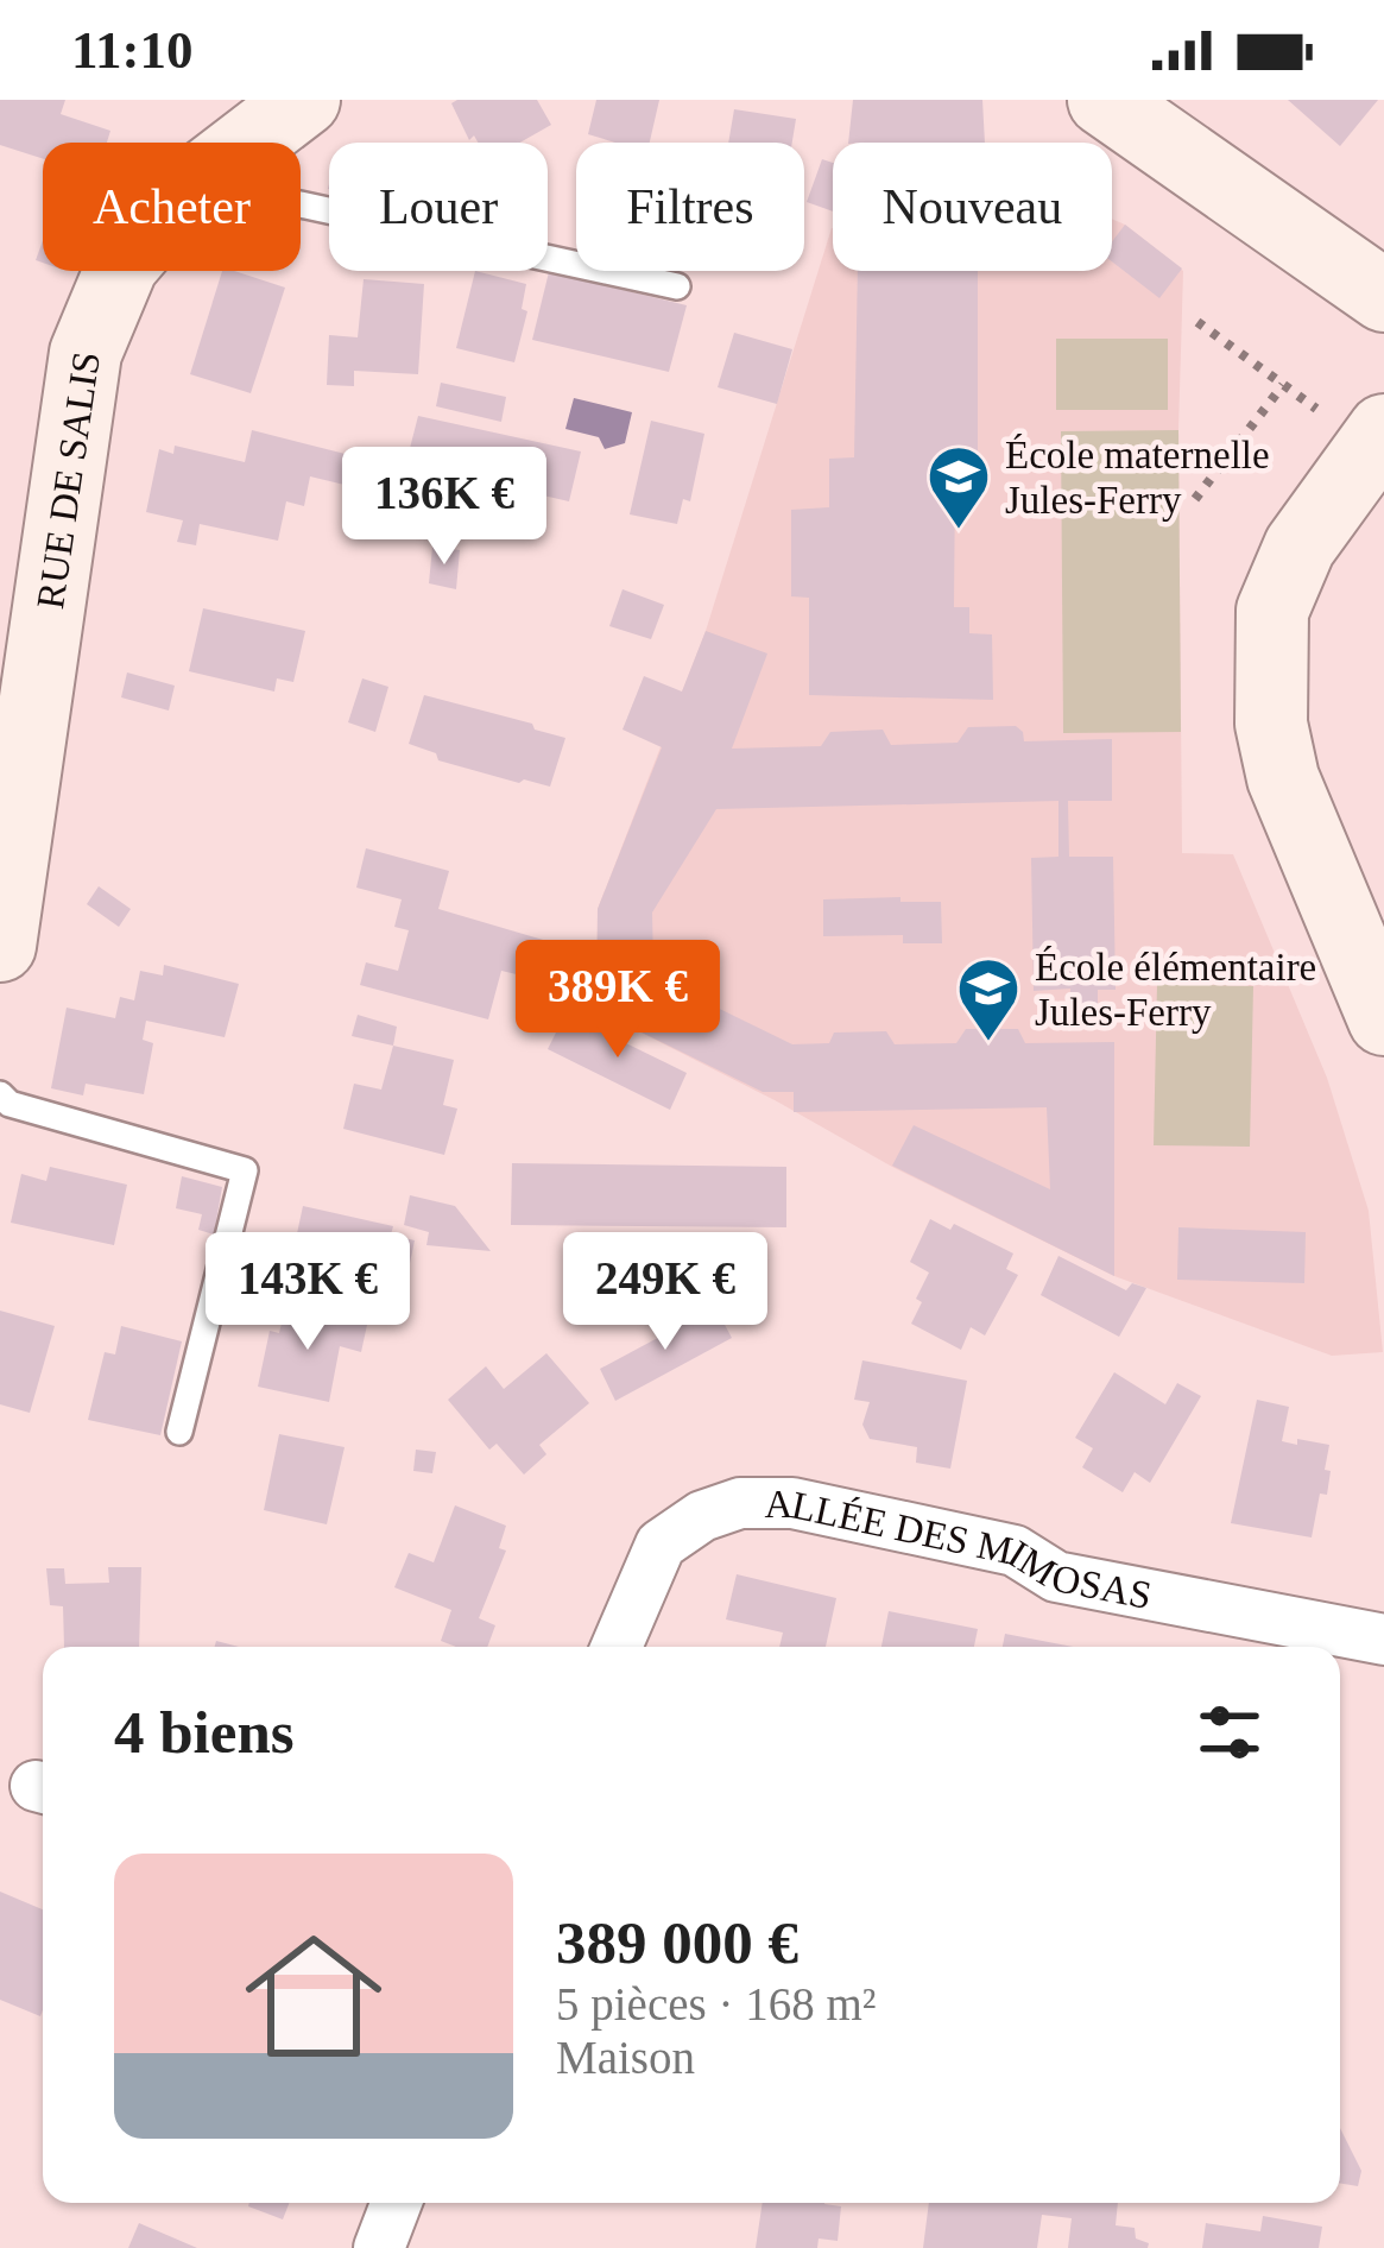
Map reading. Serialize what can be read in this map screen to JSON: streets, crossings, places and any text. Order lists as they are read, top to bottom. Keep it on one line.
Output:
{"streets":{"street":["RUE DE SALIS","ALLÉE DES MIMOSAS"]},"places":{"school or university":["École maternelle Jules-Ferry","École élémentaire Jules-Ferry"]},"page":{"status":"11:10","chip":["Acheter","Louer","Filtres","Nouveau"],"price":["136K €","389K €","143K €","249K €"],"heading":"4 biens","list":[{"name":"389 000 €","note":"5 pièces · 168 m² · Maison"}]}}
